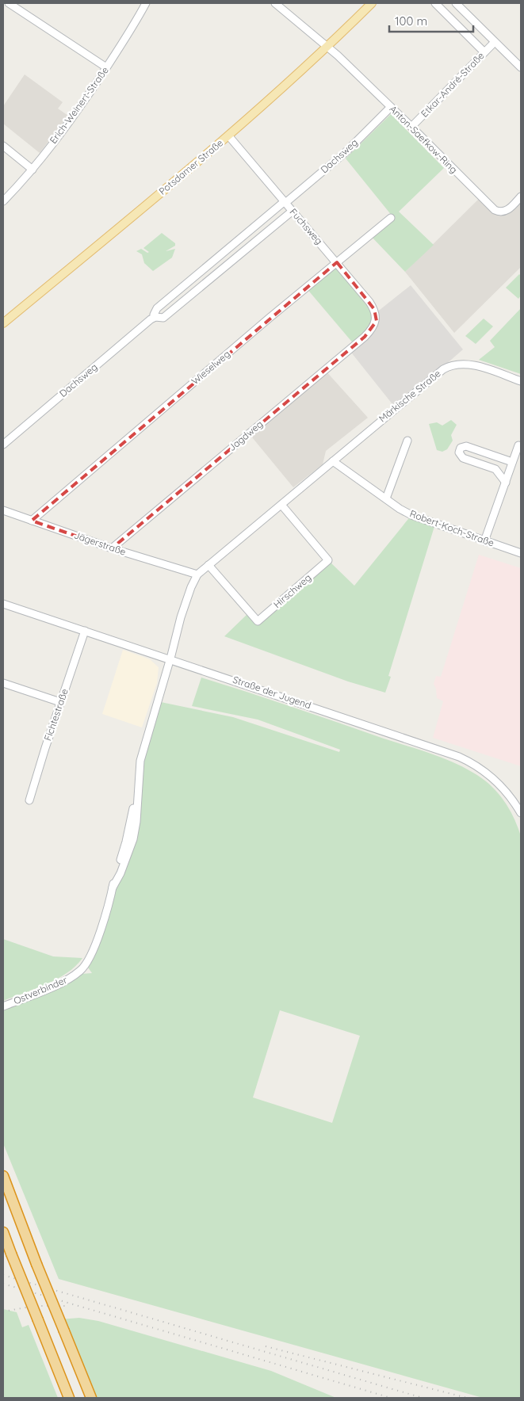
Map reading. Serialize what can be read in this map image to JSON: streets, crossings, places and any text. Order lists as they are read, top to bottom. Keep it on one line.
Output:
{"streets":{"main road":["Potsdamer Straße"],"street":["Etkar-André-Straße","Erich-Weinert-Straße","Anton-Saefkow-Ring","Dachsweg","Fuchsweg","Wieselweg","Märkische Straße","Jagdweg","Robert-Koch-Straße","Jägerstraße","Hirschweg","Straße der Jugend","Fichtestraße","Ostverbinder"]},"crossings":[["Etkar-André-Straße","Anton-Saefkow-Ring"],["Anton-Saefkow-Ring","Dachsweg"],["Anton-Saefkow-Ring","Potsdamer Straße"],["Dachsweg","Fuchsweg"],["Potsdamer Straße","Fuchsweg"],["Fuchsweg","Wieselweg"],["Fuchsweg","Jagdweg"],["Wieselweg","Jägerstraße"],["Märkische Straße","Robert-Koch-Straße"],["Jagdweg","Jägerstraße"],["Straße der Jugend","Fichtestraße"],["Straße der Jugend","Ostverbinder"]],"scale_bar":"100 m"}
